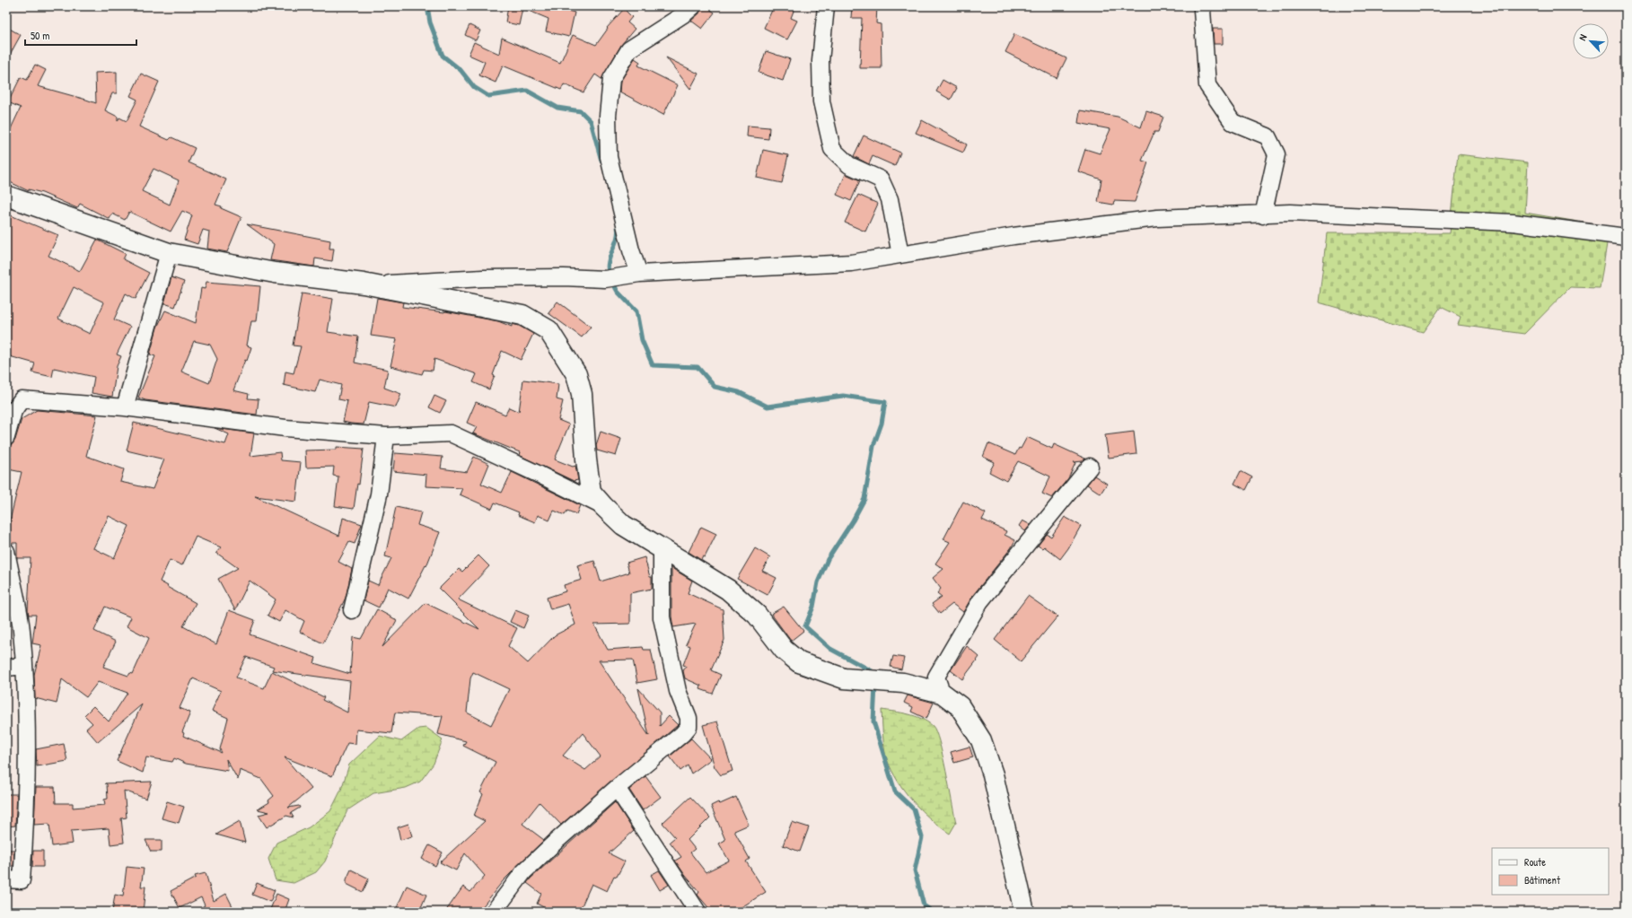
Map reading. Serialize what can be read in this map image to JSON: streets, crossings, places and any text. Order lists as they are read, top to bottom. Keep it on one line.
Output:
{"legend":["Route","Bâtiment"],"scale_bar":"50 m","north":"top left"}
